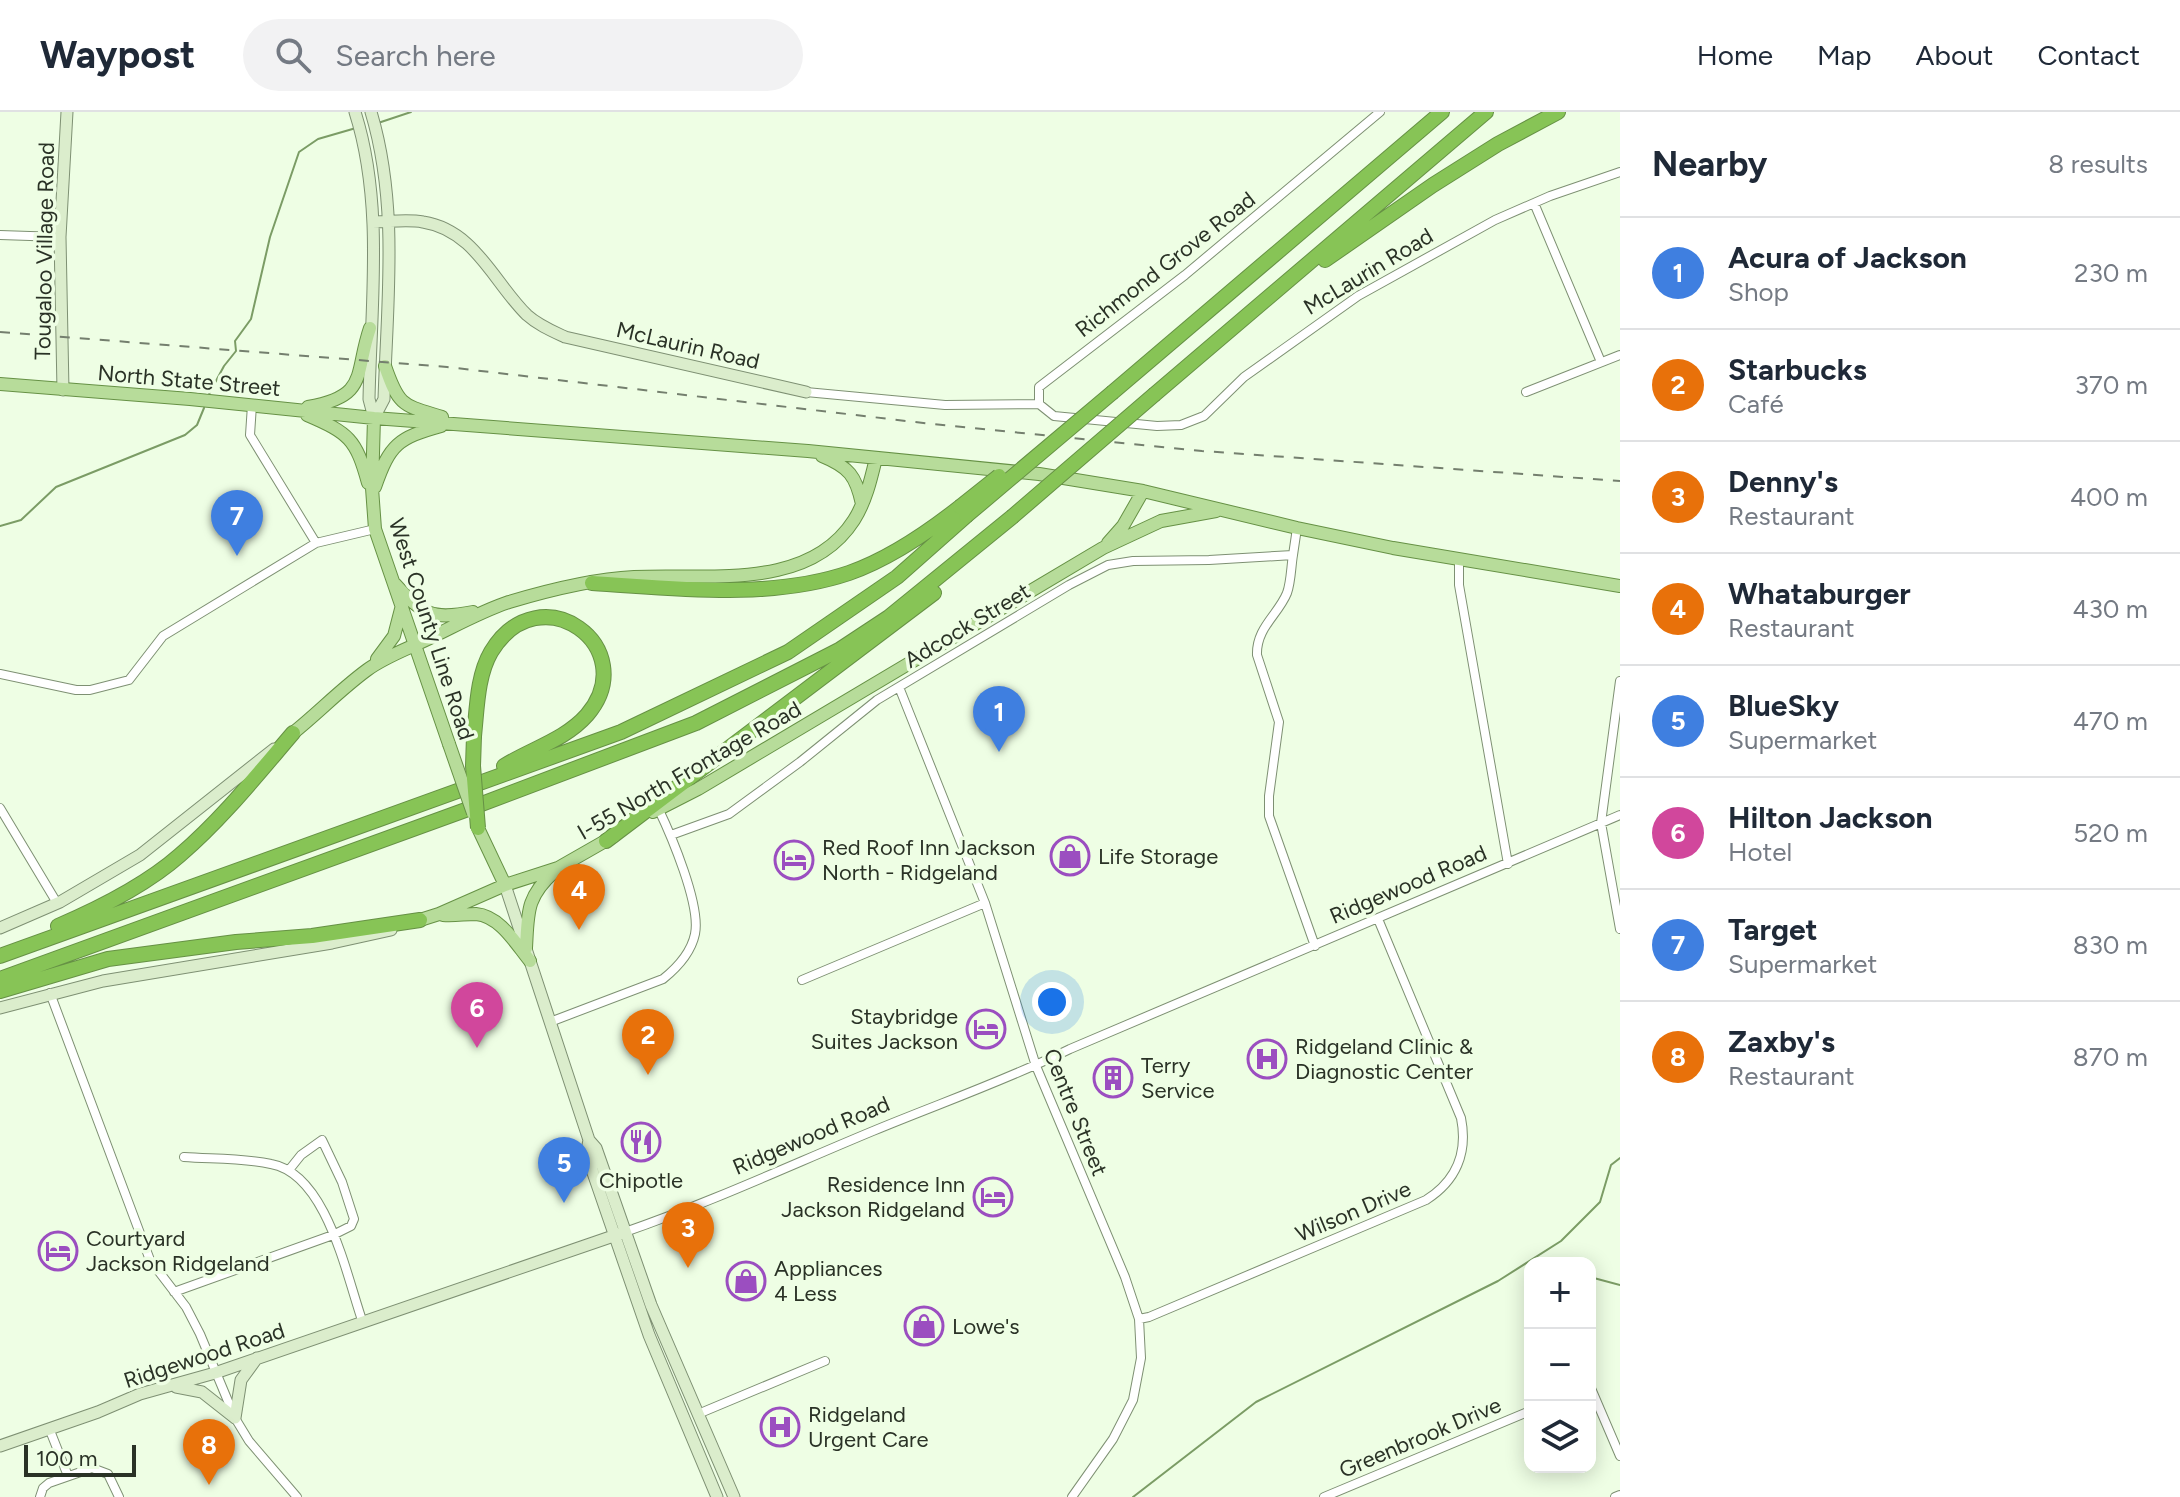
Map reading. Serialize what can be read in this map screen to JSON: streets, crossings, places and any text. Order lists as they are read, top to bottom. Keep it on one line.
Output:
{"streets":{"main road":["North State Street","West County Line Road","I-55 North Frontage Road"],"street":["Tougaloo Village Road","Richmond Grove Road","McLaurin Road","Adcock Street","Ridgewood Road","Centre Street","Wilson Drive","Greenbrook Drive"]},"crossings":[["Tougaloo Village Road","North State Street"],["Richmond Grove Road","McLaurin Road"],["McLaurin Road","West County Line Road"],["North State Street","West County Line Road"],["Adcock Street","Centre Street"],["West County Line Road","I-55 North Frontage Road"],["Ridgewood Road","Centre Street"],["Ridgewood Road","Wilson Drive"],["Centre Street","Wilson Drive"]],"places":{"shop":["Life Storage","Appliances 4 Less","Lowe's"],"hotel":["Red Roof Inn Jackson North - Ridgeland","Staybridge Suites Jackson","Residence Inn Jackson Ridgeland","Courtyard Jackson Ridgeland"],"hospital":["Ridgeland Clinic & Diagnostic Center","Ridgeland Urgent Care"],"building":["Terry Service"],"restaurant":["Chipotle"]},"scale_bar":"100 m","page":{"header":"Waypost","search":"Search here","nav":["Home","Map","About","Contact"],"heading":["Nearby","8 results"],"list":[{"mark":"1","name":"Acura of Jackson","note":"Shop","value":"230 m"},{"mark":"2","name":"Starbucks","note":"Café","value":"370 m"},{"mark":"3","name":"Denny's","note":"Restaurant","value":"400 m"},{"mark":"4","name":"Whataburger","note":"Restaurant","value":"430 m"},{"mark":"5","name":"BlueSky","note":"Supermarket","value":"470 m"},{"mark":"6","name":"Hilton Jackson","note":"Hotel","value":"520 m"},{"mark":"7","name":"Target","note":"Supermarket","value":"830 m"},{"mark":"8","name":"Zaxby's","note":"Restaurant","value":"870 m"}],"pins":["7","1","4","6","2","5","3","8"],"map_buttons":["+","−"],"scale":"100 m"}}
